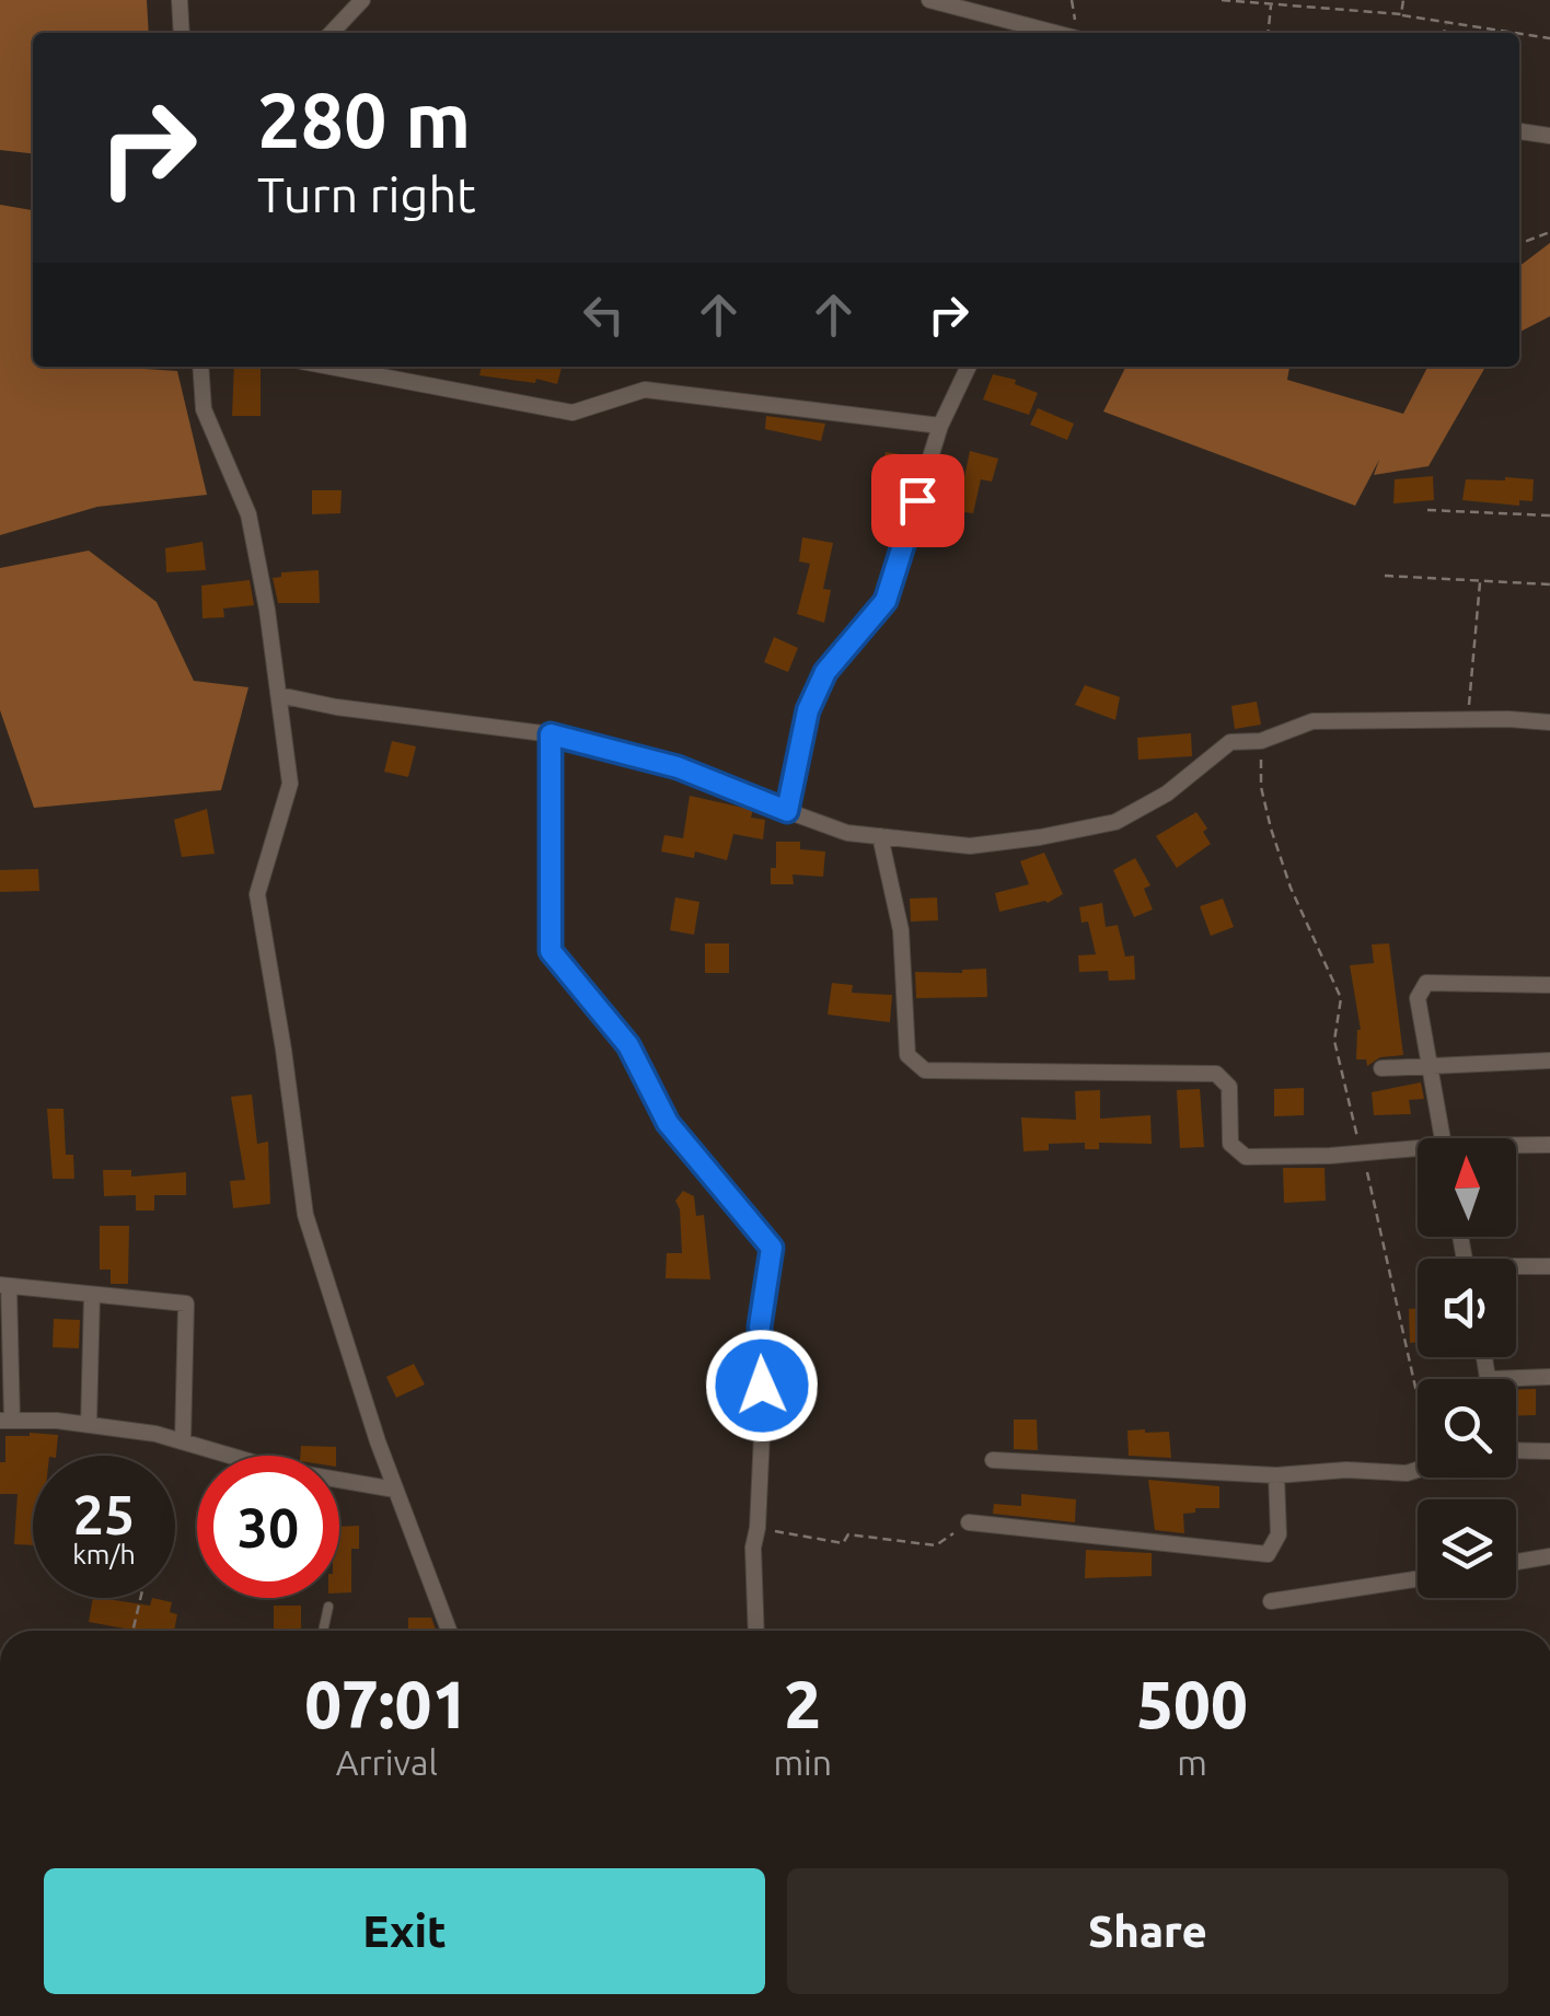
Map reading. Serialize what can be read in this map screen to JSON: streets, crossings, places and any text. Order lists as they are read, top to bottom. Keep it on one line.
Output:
{"north":"top","page":{"turn":["280 m","Turn right"],"speed":"25 km/h","limit":"30","eta":["07:01","Arrival","2","min","500","m"],"buttons":["Exit","Share"]}}
